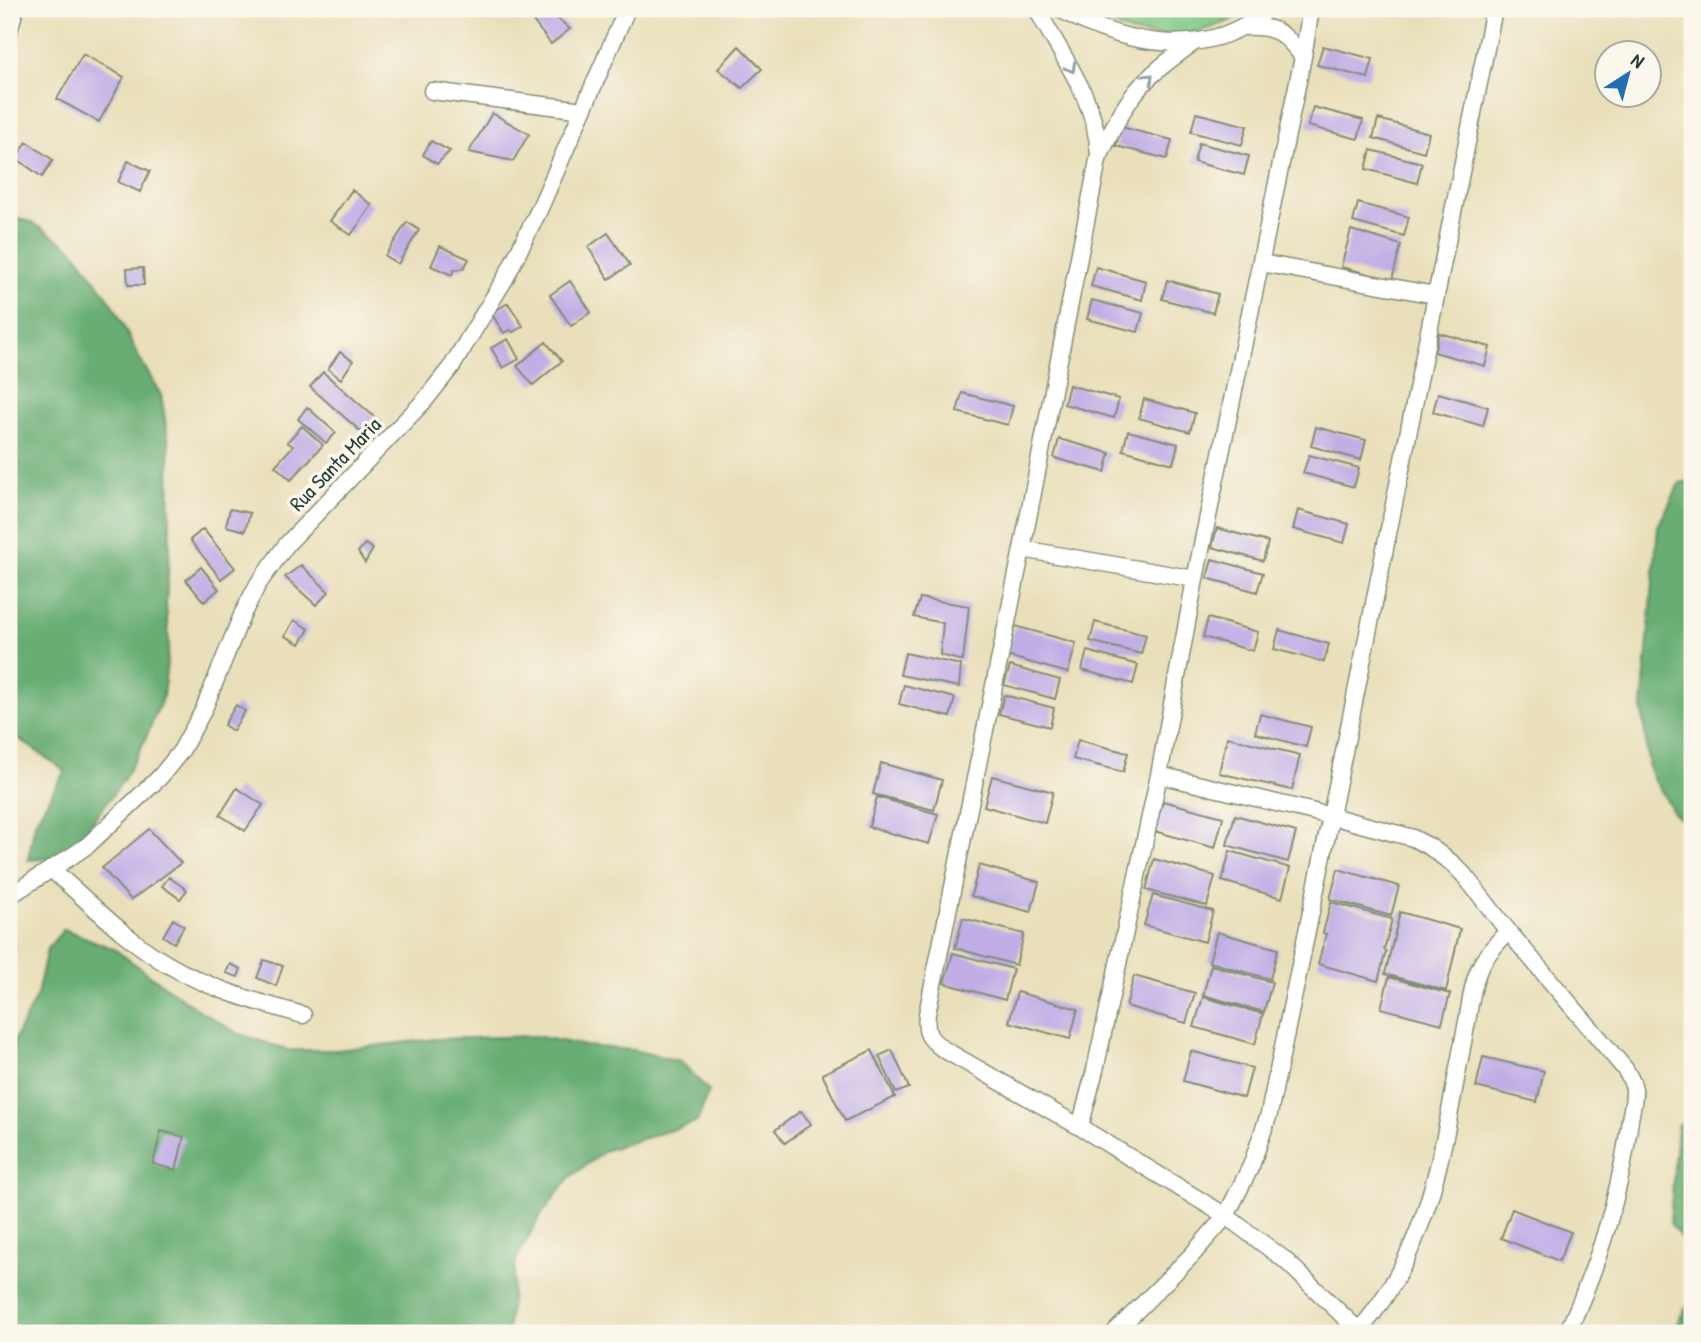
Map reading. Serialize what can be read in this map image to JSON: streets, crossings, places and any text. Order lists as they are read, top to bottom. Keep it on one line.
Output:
{"streets":{"street":["Rua Santa Maria"]},"north":"top right"}
